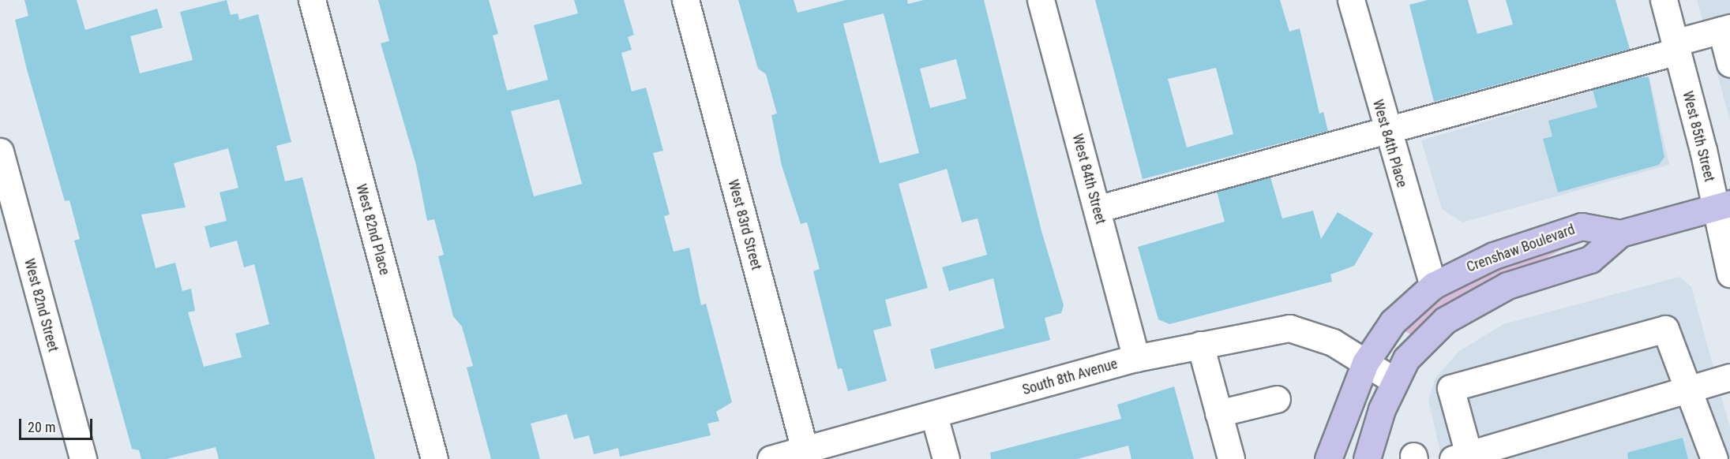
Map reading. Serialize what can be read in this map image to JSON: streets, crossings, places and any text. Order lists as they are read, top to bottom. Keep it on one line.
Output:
{"streets":{"main road":["Crenshaw Boulevard"],"street":["West 85th Street","West 84th Place","West 84th Street","West 83rd Street","West 82nd Place","West 82nd Street","South 8th Avenue"]},"crossings":[["West 85th Street","Crenshaw Boulevard"],["West 84th Place","Crenshaw Boulevard"],["West 84th Street","South 8th Avenue"],["West 83rd Street","South 8th Avenue"],["Crenshaw Boulevard","South 8th Avenue"]],"scale_bar":"20 m"}
